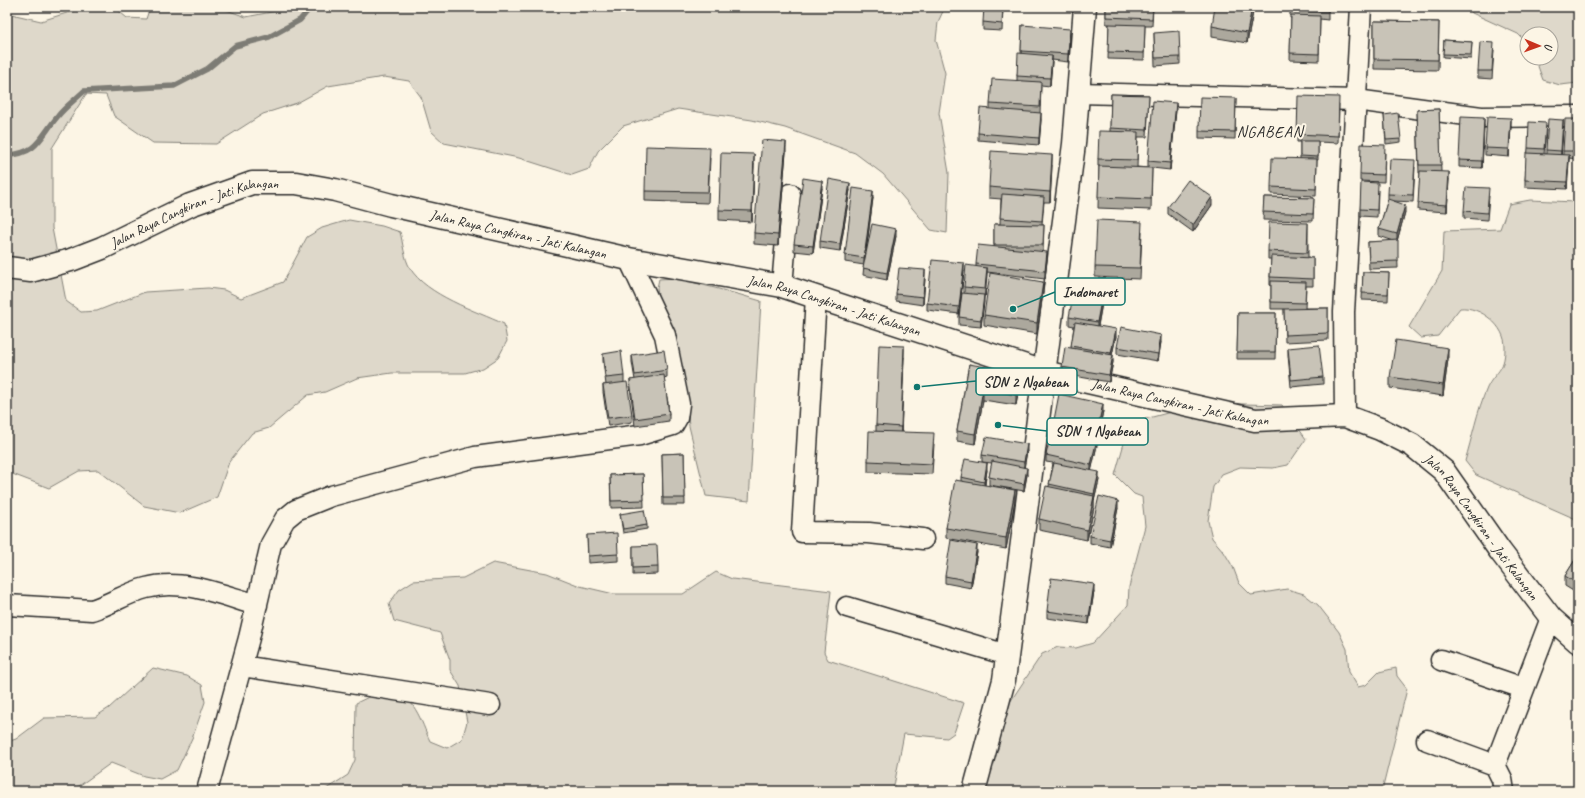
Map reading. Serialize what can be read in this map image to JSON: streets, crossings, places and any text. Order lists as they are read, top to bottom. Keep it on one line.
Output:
{"streets":{"street":["Jalan Raya Cangkiran - Jati Kalangan"]},"districts":["NGABEAN"],"places":["Indomaret","SDN 2 Ngabean","SDN 1 Ngabean"],"north":"right"}
